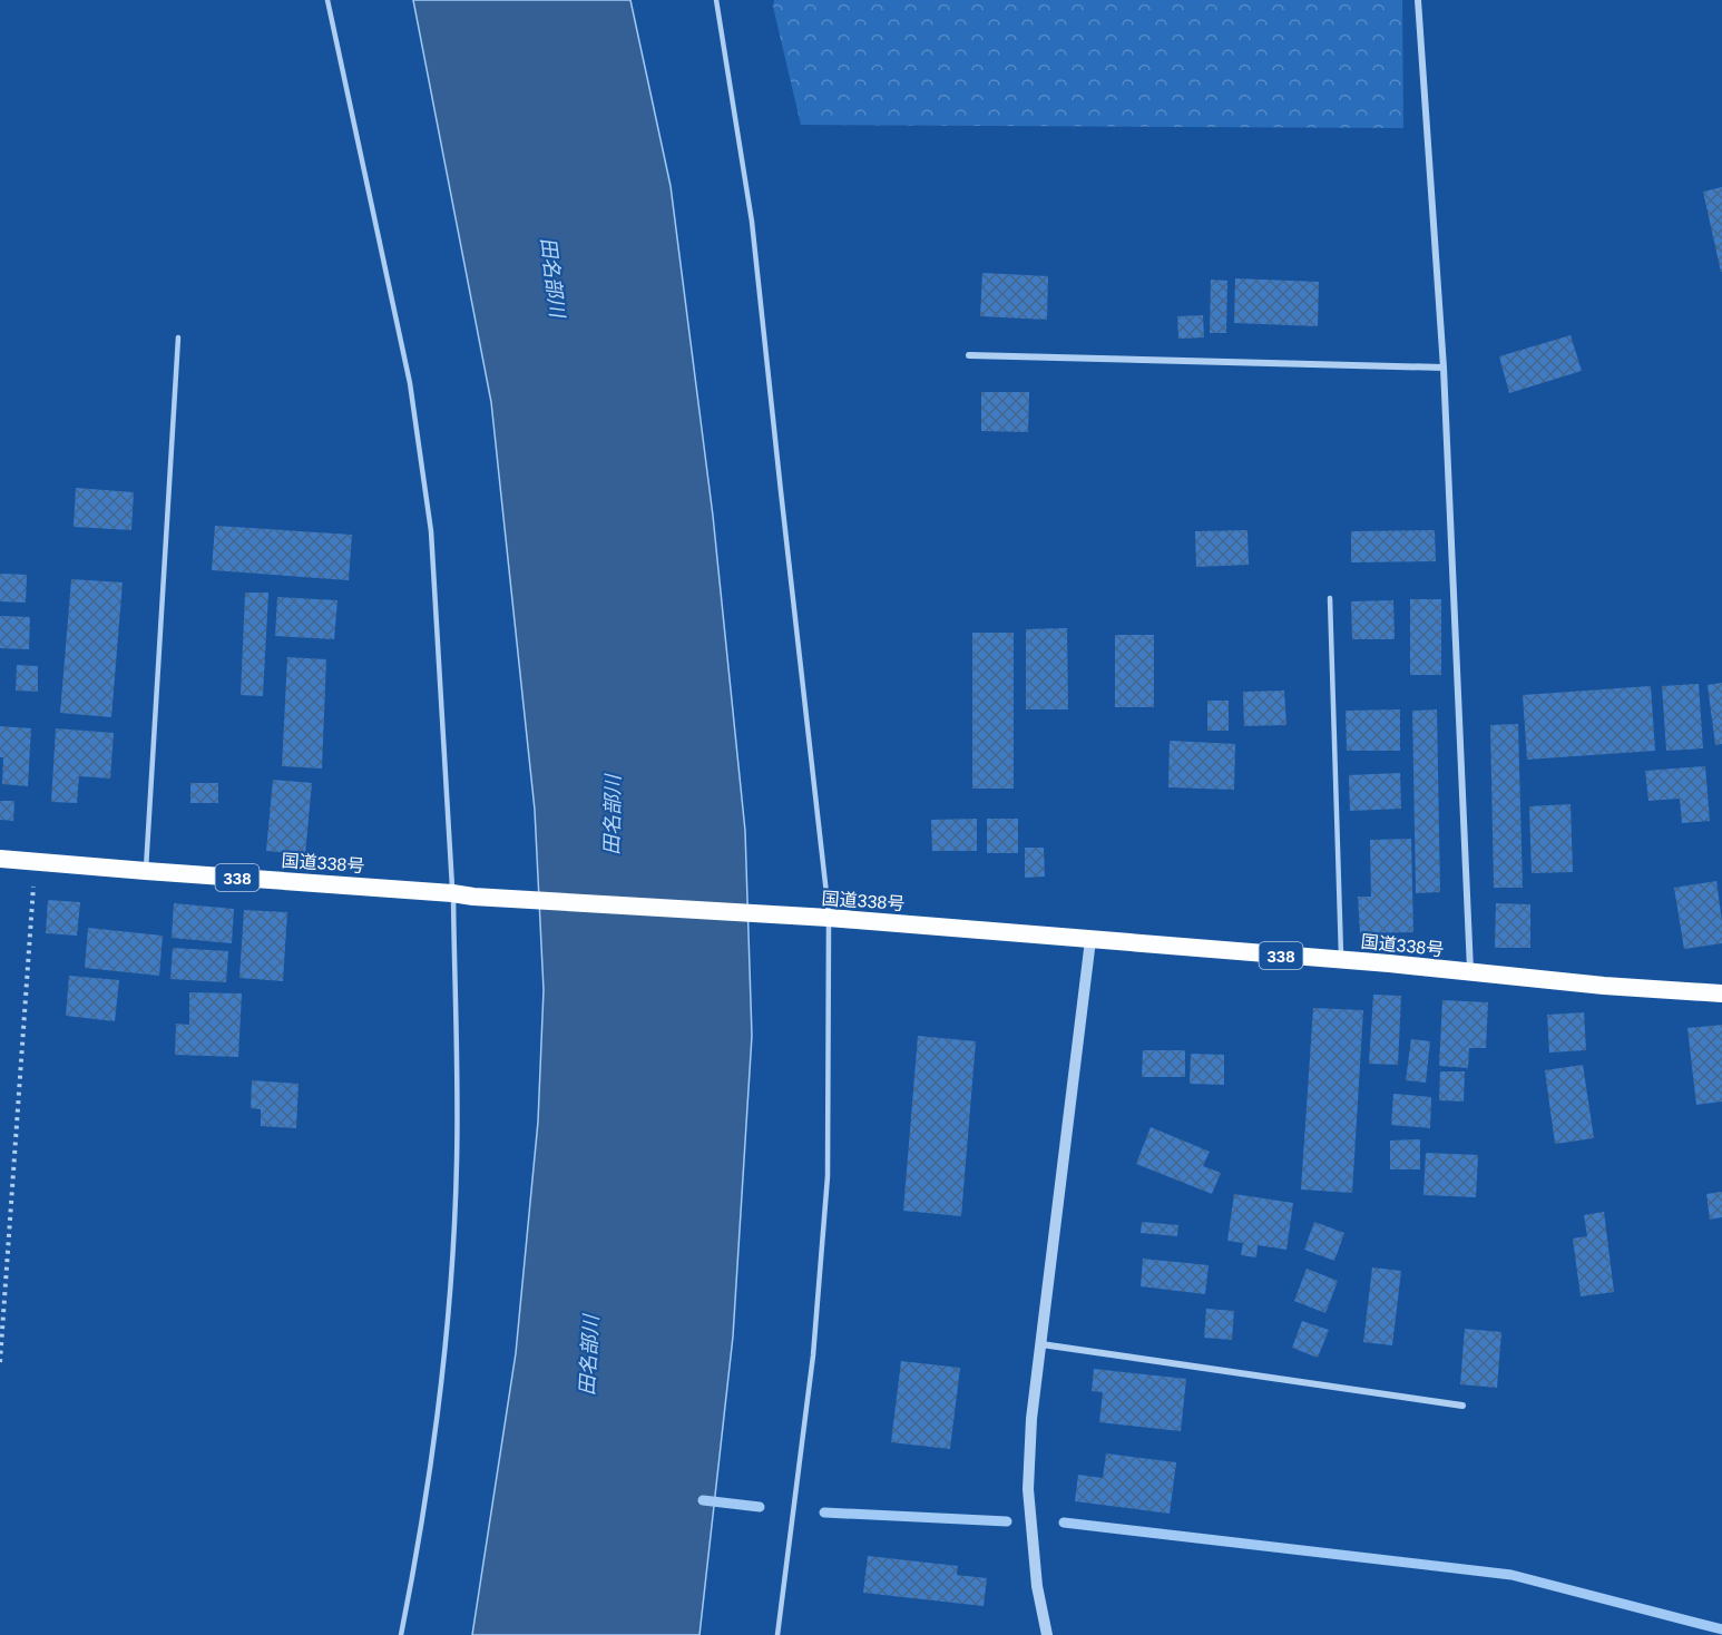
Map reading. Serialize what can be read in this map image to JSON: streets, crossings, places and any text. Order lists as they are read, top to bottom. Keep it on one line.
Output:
{"streets":{"highway":["国道338号","338"]},"water":["田名部川"]}
